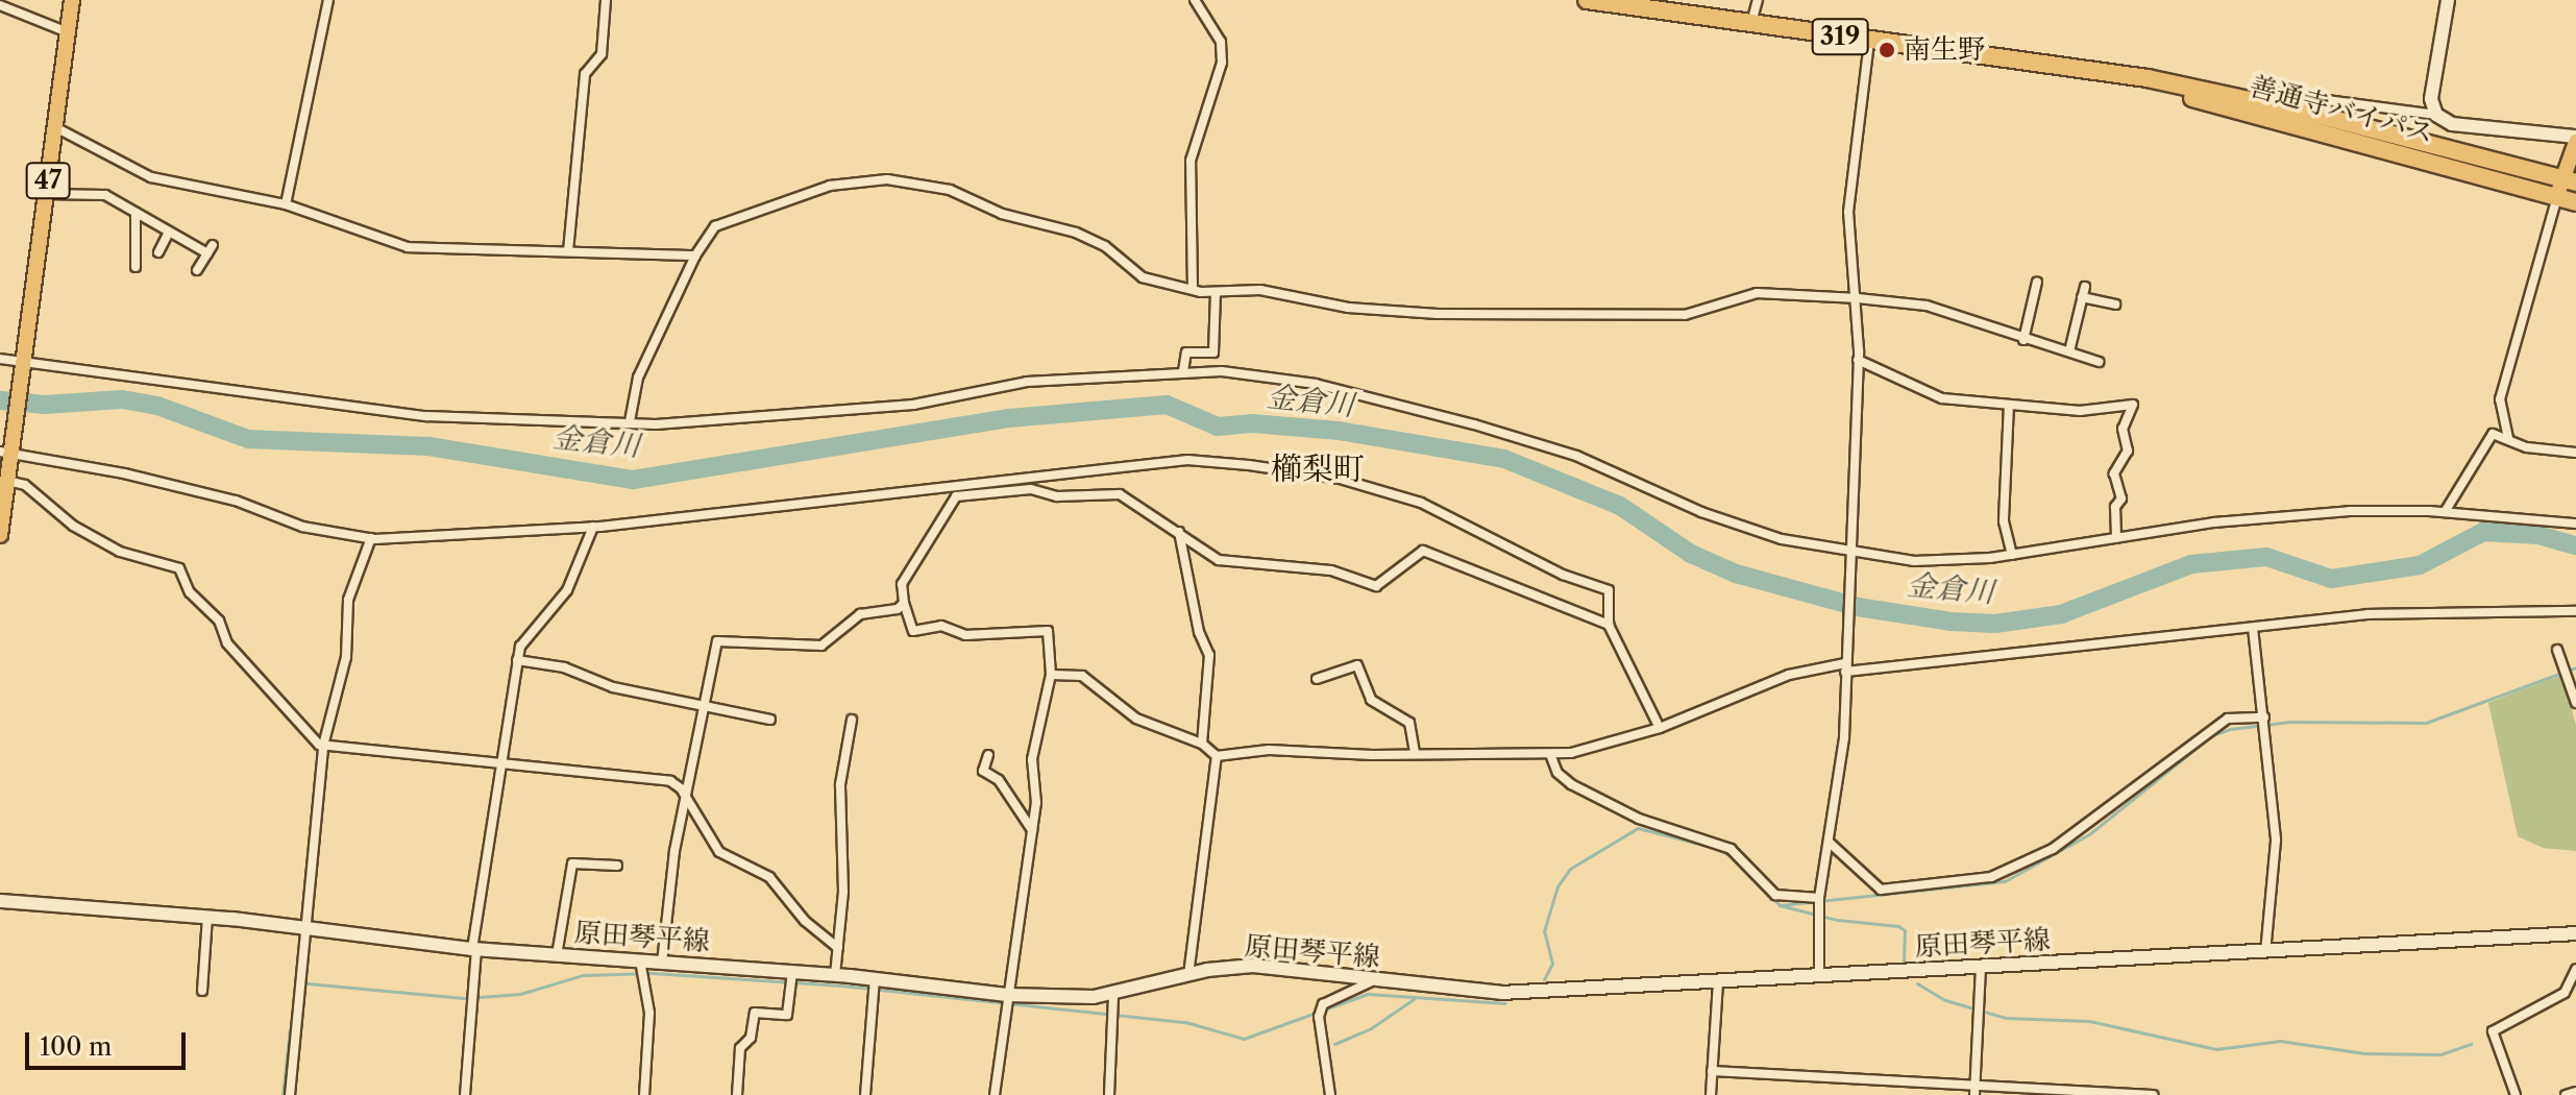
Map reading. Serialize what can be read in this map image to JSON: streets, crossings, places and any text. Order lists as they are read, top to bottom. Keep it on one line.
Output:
{"streets":{"highway":["319","善通寺バイパス"],"main road":["47","原田琴平線"]},"districts":["櫛梨町"],"water":["金倉川"],"places":["南生野"],"scale_bar":"100 m"}
